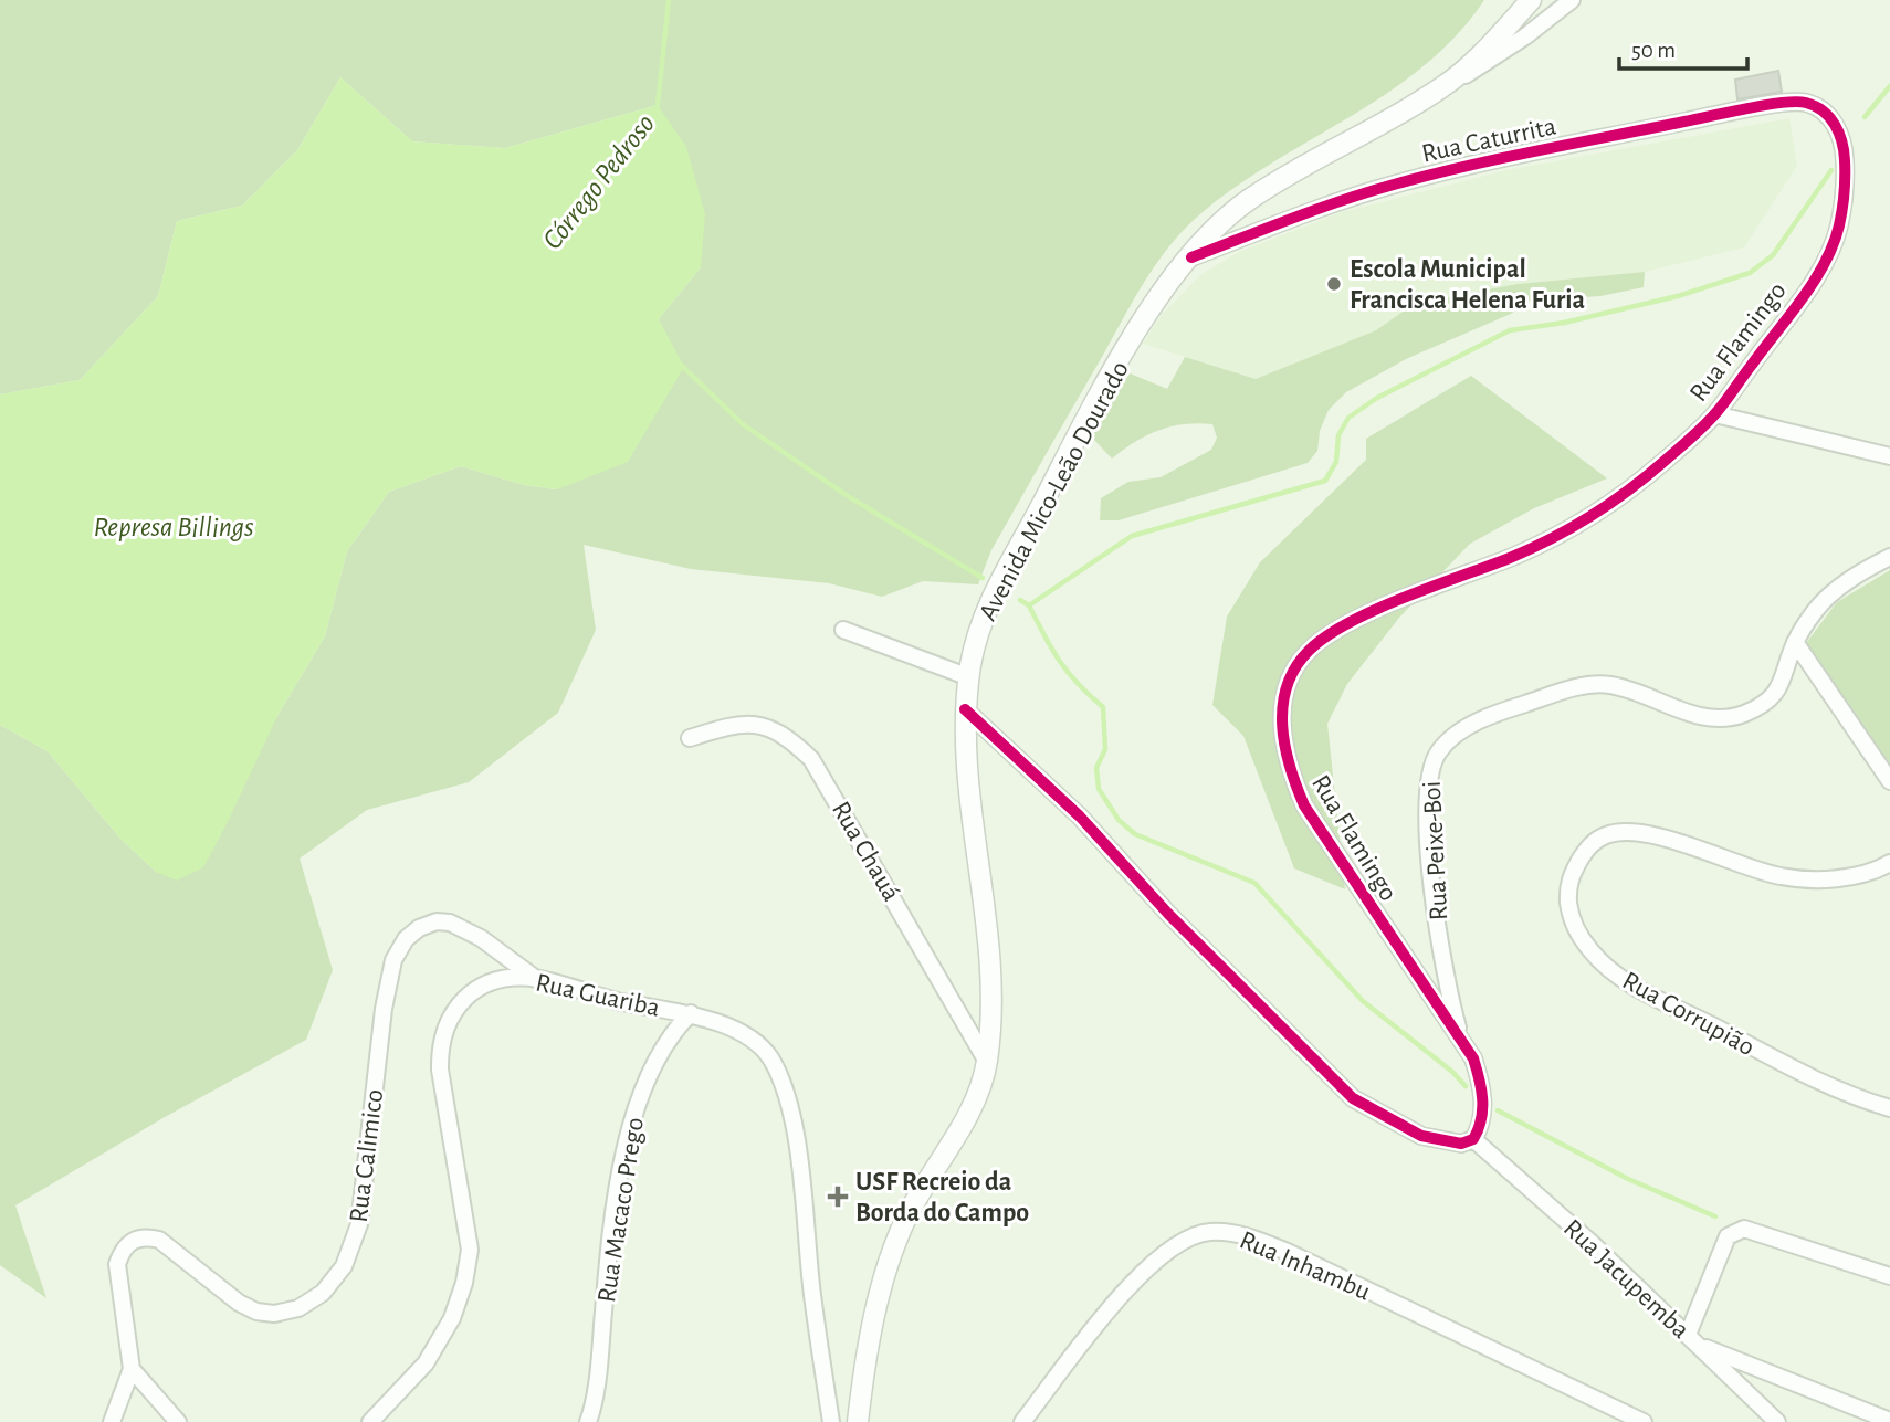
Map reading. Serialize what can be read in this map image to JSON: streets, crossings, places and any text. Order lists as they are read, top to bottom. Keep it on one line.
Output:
{"streets":{"street":["Rua Caturrita","Rua Flamingo","Avenida Mico-Leão Dourado","Rua Chauá","Rua Peixe-Boi","Rua Guariba","Rua Corrupião","Rua Calimico","Rua Macaco Prego","Rua Inhambu","Rua Jacupemba"]},"crossings":[["Rua Caturrita","Rua Flamingo"],["Rua Caturrita","Avenida Mico-Leão Dourado"],["Rua Flamingo","Rua Peixe-Boi"],["Rua Flamingo","Rua Jacupemba"],["Avenida Mico-Leão Dourado","Rua Chauá"],["Rua Guariba","Rua Calimico"],["Rua Guariba","Rua Macaco Prego"]],"water":["Córrego Pedroso","Represa Billings"],"places":{"other":["Escola Municipal Francisca Helena Furia"],"health":["USF Recreio da Borda do Campo"]},"scale_bar":"50 m"}
